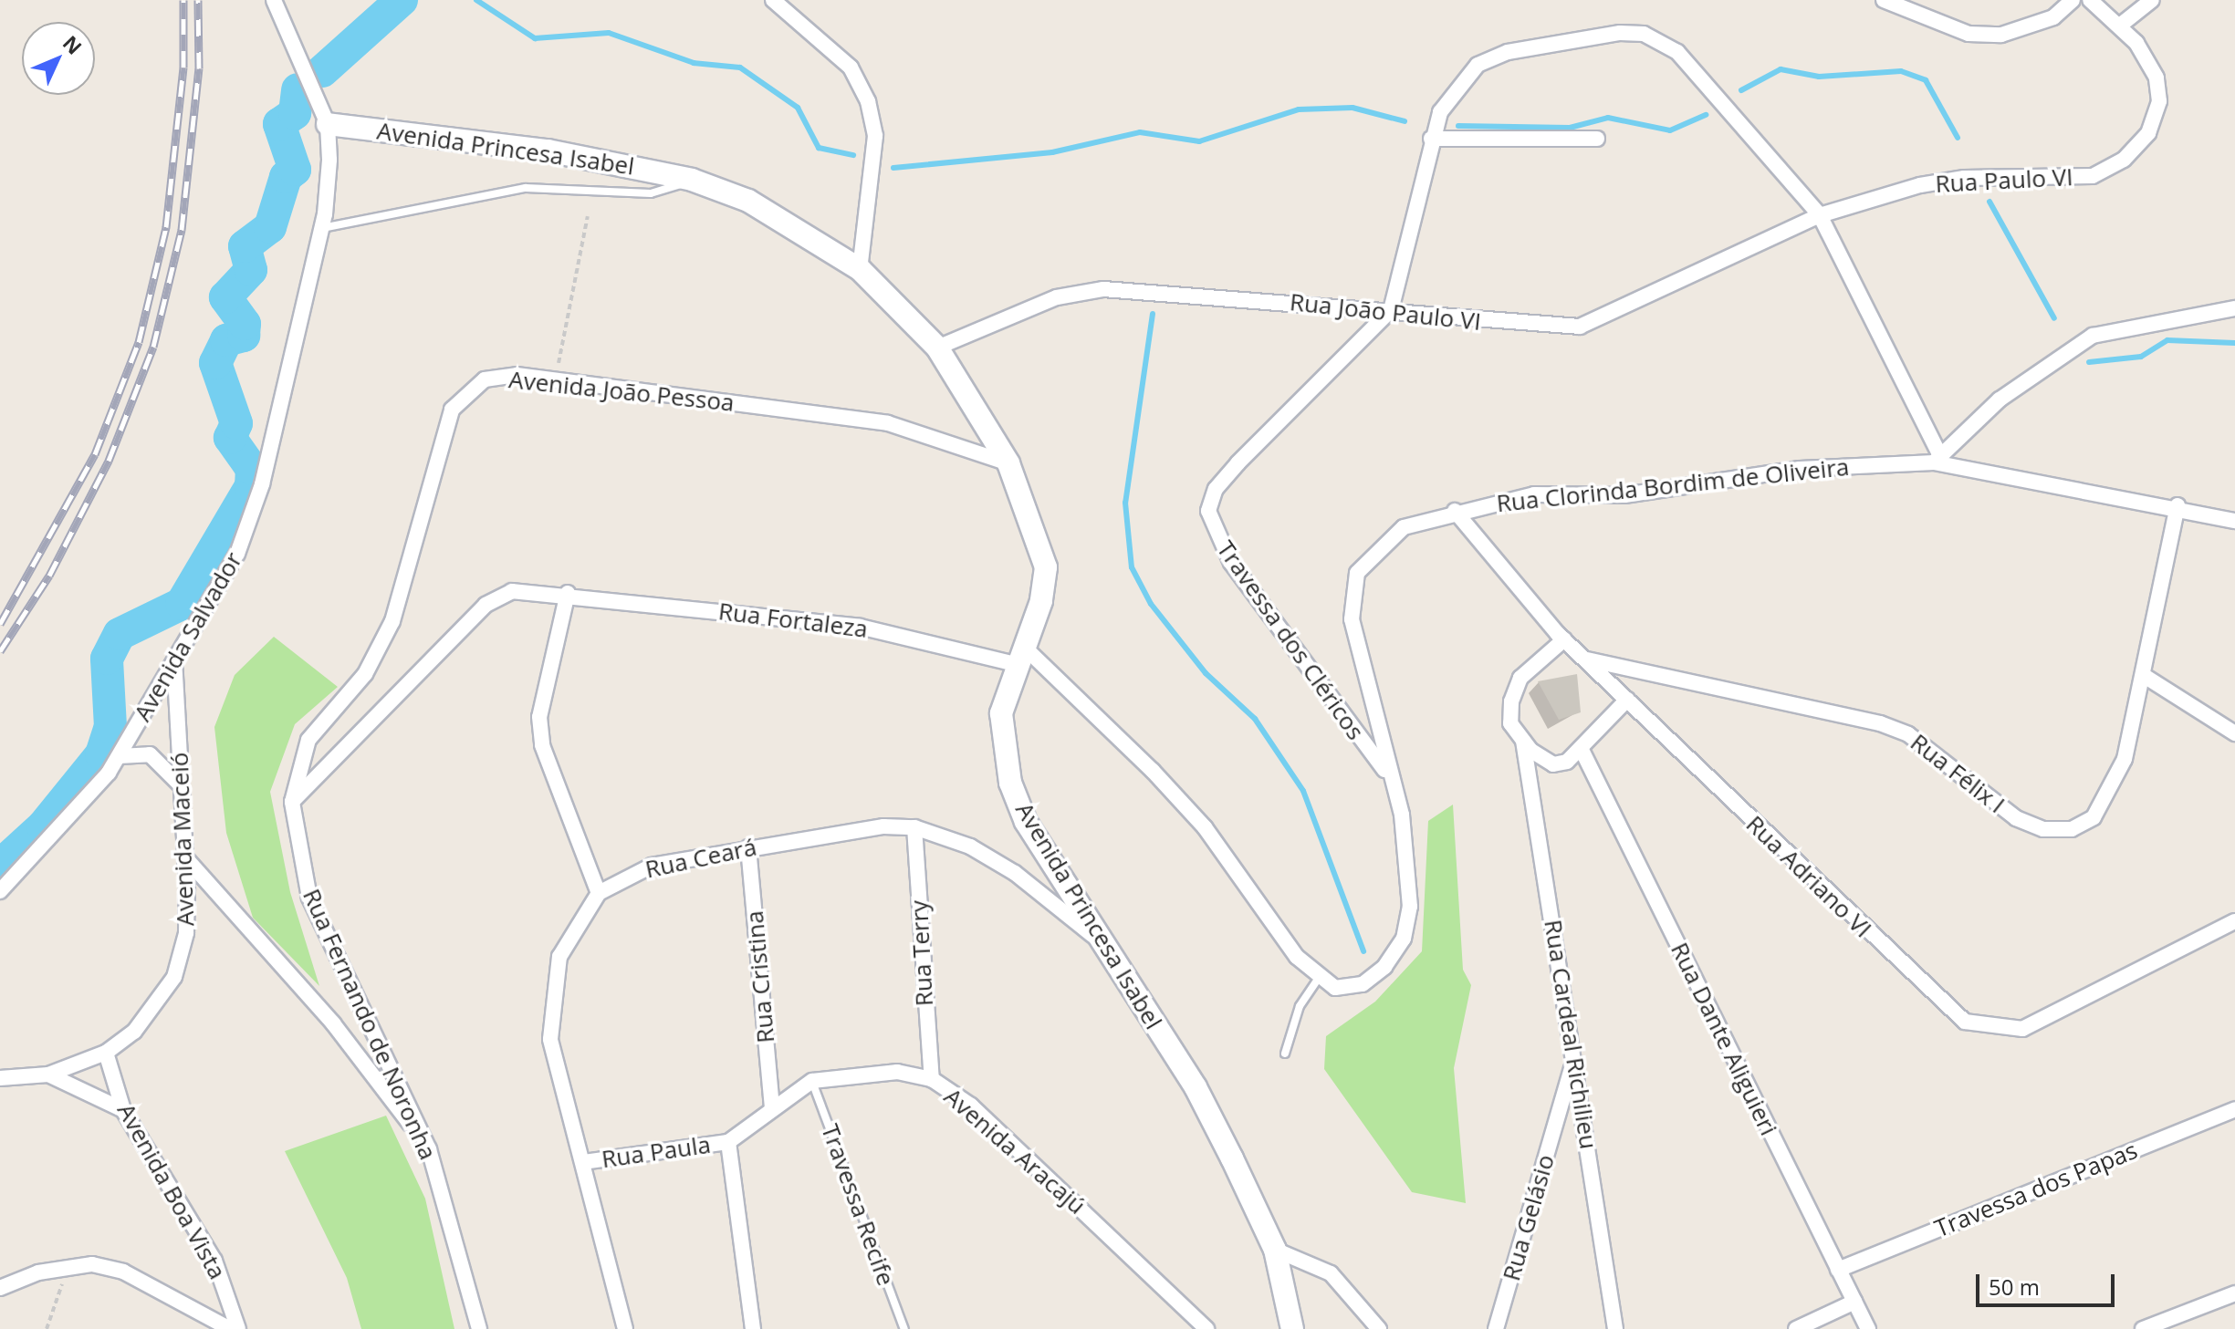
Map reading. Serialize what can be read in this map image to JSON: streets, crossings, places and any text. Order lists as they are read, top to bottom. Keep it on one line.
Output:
{"streets":{"street":["Avenida Princesa Isabel","Rua Paulo VI","Rua João Paulo VI","Avenida João Pessoa","Rua Clorinda Bordim de Oliveira","Rua Fortaleza","Avenida Salvador","Travessa dos Cléricos","Rua Félix I","Avenida Maceió","Rua Ceará","Rua Adriano VI","Rua Terry","Rua Cristina","Rua Fernando de Noronha","Rua Cardeal Richilieu","Rua Dante Aliguieri","Avenida Aracajú","Rua Paula","Travessa dos Papas","Avenida Boa Vista","Rua Gelásio"],"lane":["Travessa Recife"]},"crossings":[["Avenida Princesa Isabel","Rua João Paulo VI"],["Avenida Princesa Isabel","Avenida João Pessoa"],["Avenida Princesa Isabel","Rua Fortaleza"],["Avenida Princesa Isabel","Avenida Salvador"],["Avenida Princesa Isabel","Rua Ceará"],["Rua Paulo VI","Rua João Paulo VI"],["Rua João Paulo VI","Travessa dos Cléricos"],["Avenida João Pessoa","Rua Fortaleza"],["Avenida João Pessoa","Rua Fernando de Noronha"],["Rua Clorinda Bordim de Oliveira","Travessa dos Cléricos"],["Rua Clorinda Bordim de Oliveira","Rua Félix I"],["Rua Clorinda Bordim de Oliveira","Rua Adriano VI"],["Rua Fortaleza","Rua Fernando de Noronha"],["Avenida Salvador","Avenida Maceió"],["Rua Félix I","Rua Adriano VI"],["Avenida Maceió","Avenida Boa Vista"],["Rua Ceará","Rua Terry"],["Rua Ceará","Rua Cristina"],["Rua Adriano VI","Rua Cardeal Richilieu"],["Rua Terry","Avenida Aracajú"],["Rua Cristina","Avenida Aracajú"],["Rua Cardeal Richilieu","Rua Gelásio"],["Rua Dante Aliguieri","Travessa dos Papas"],["Avenida Aracajú","Rua Paula"],["Avenida Aracajú","Travessa Recife"]],"scale_bar":"50 m","north":"top right"}
